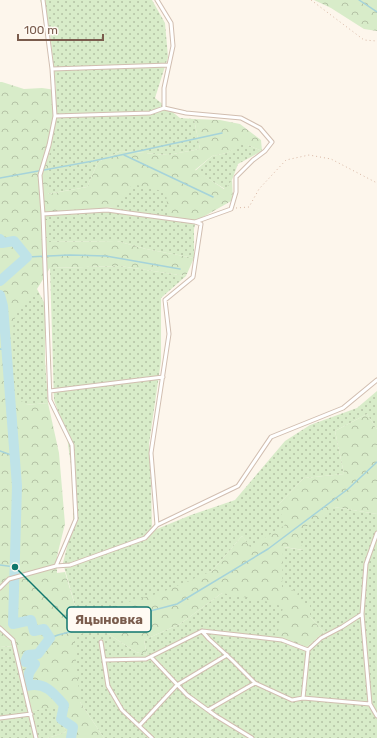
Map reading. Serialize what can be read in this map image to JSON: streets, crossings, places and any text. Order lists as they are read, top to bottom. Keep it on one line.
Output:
{"places":["Яцыновка"],"scale_bar":"100 m"}
